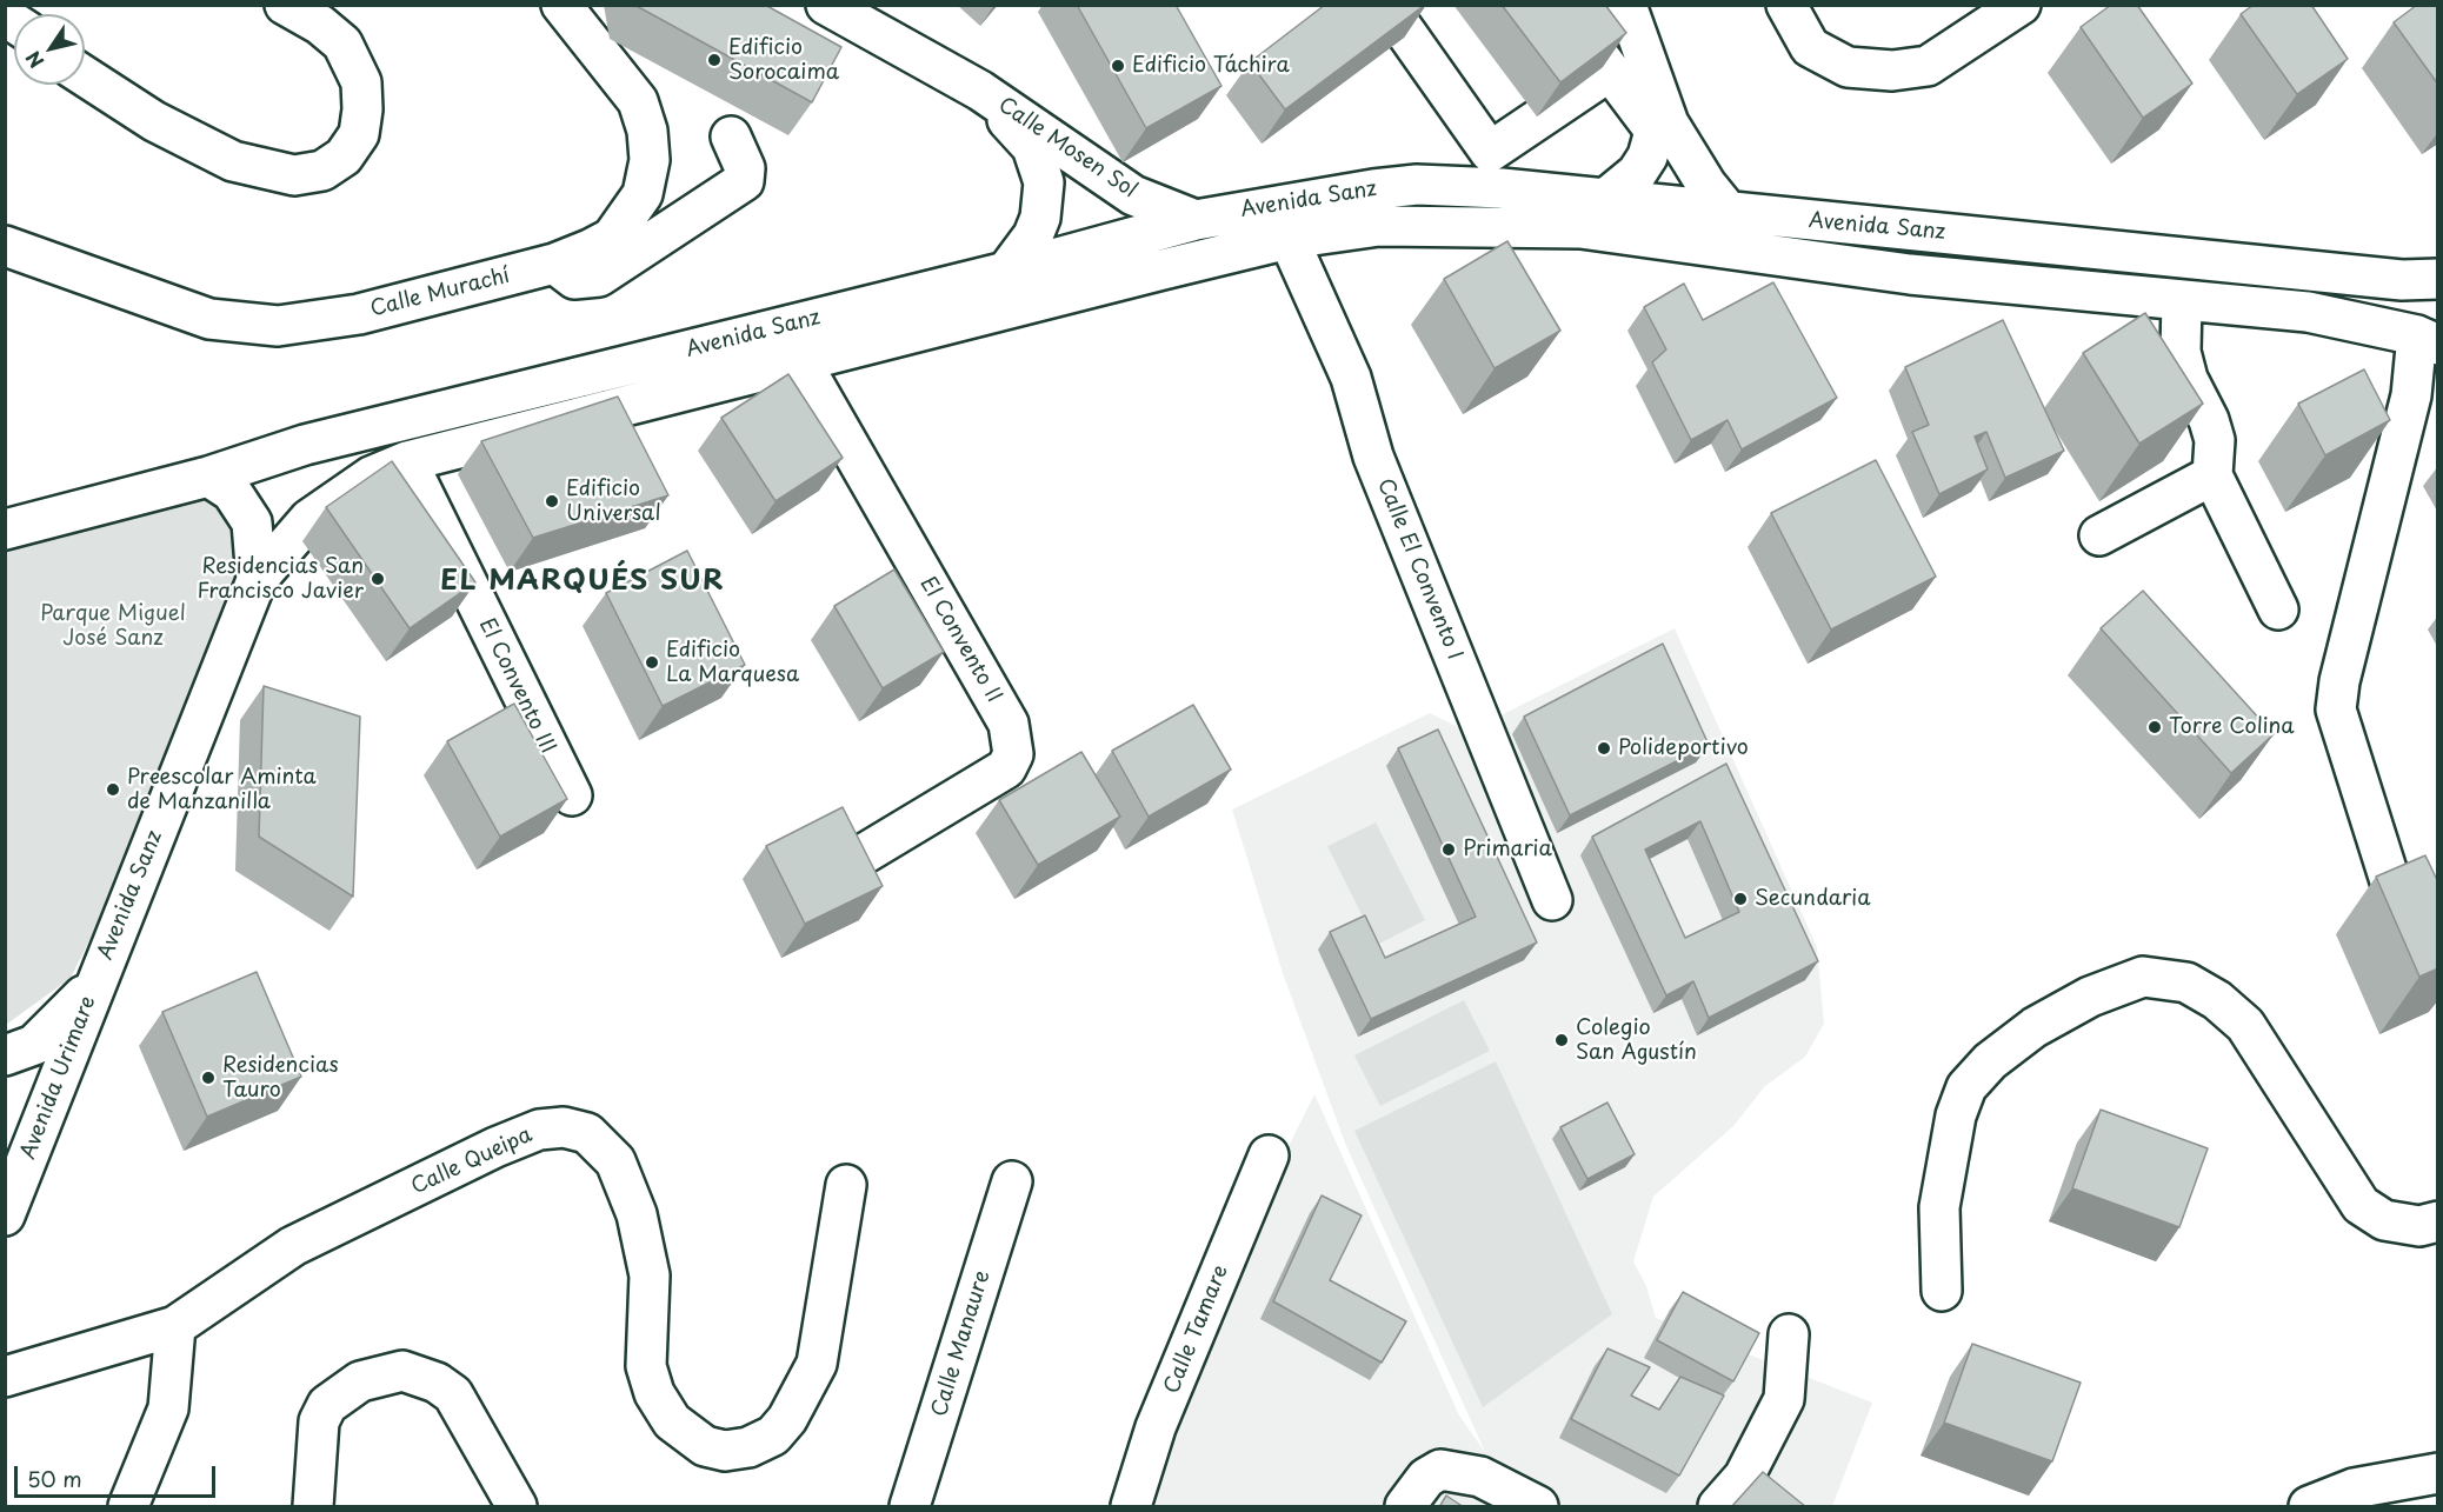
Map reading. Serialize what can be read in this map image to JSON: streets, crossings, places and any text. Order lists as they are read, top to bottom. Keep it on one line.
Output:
{"streets":{"street":["Calle Mosen Sol","Avenida Sanz","Calle Murachí","Calle El Convento I","El Convento II","El Convento III","Avenida Urimare","Calle Queipa","Calle Tamare","Calle Manaure"]},"crossings":[["Calle Mosen Sol","Avenida Sanz"],["Avenida Sanz","Calle El Convento I"],["Avenida Sanz","El Convento II"],["Avenida Sanz","El Convento III"],["Avenida Sanz","Avenida Urimare"]],"districts":["EL MARQUÉS SUR"],"parks":["Parque Miguel José Sanz"],"places":["Edificio Sorocaima","Edificio Táchira","Edificio Universal","Residencias San Francisco Javier","Edificio La Marquesa","Torre Colina","Polideportivo","Preescolar Aminta de Manzanilla","Primaria","Secundaria","Colegio San Agustín","Residencias Tauro"],"scale_bar":"50 m","north":"bottom left"}
